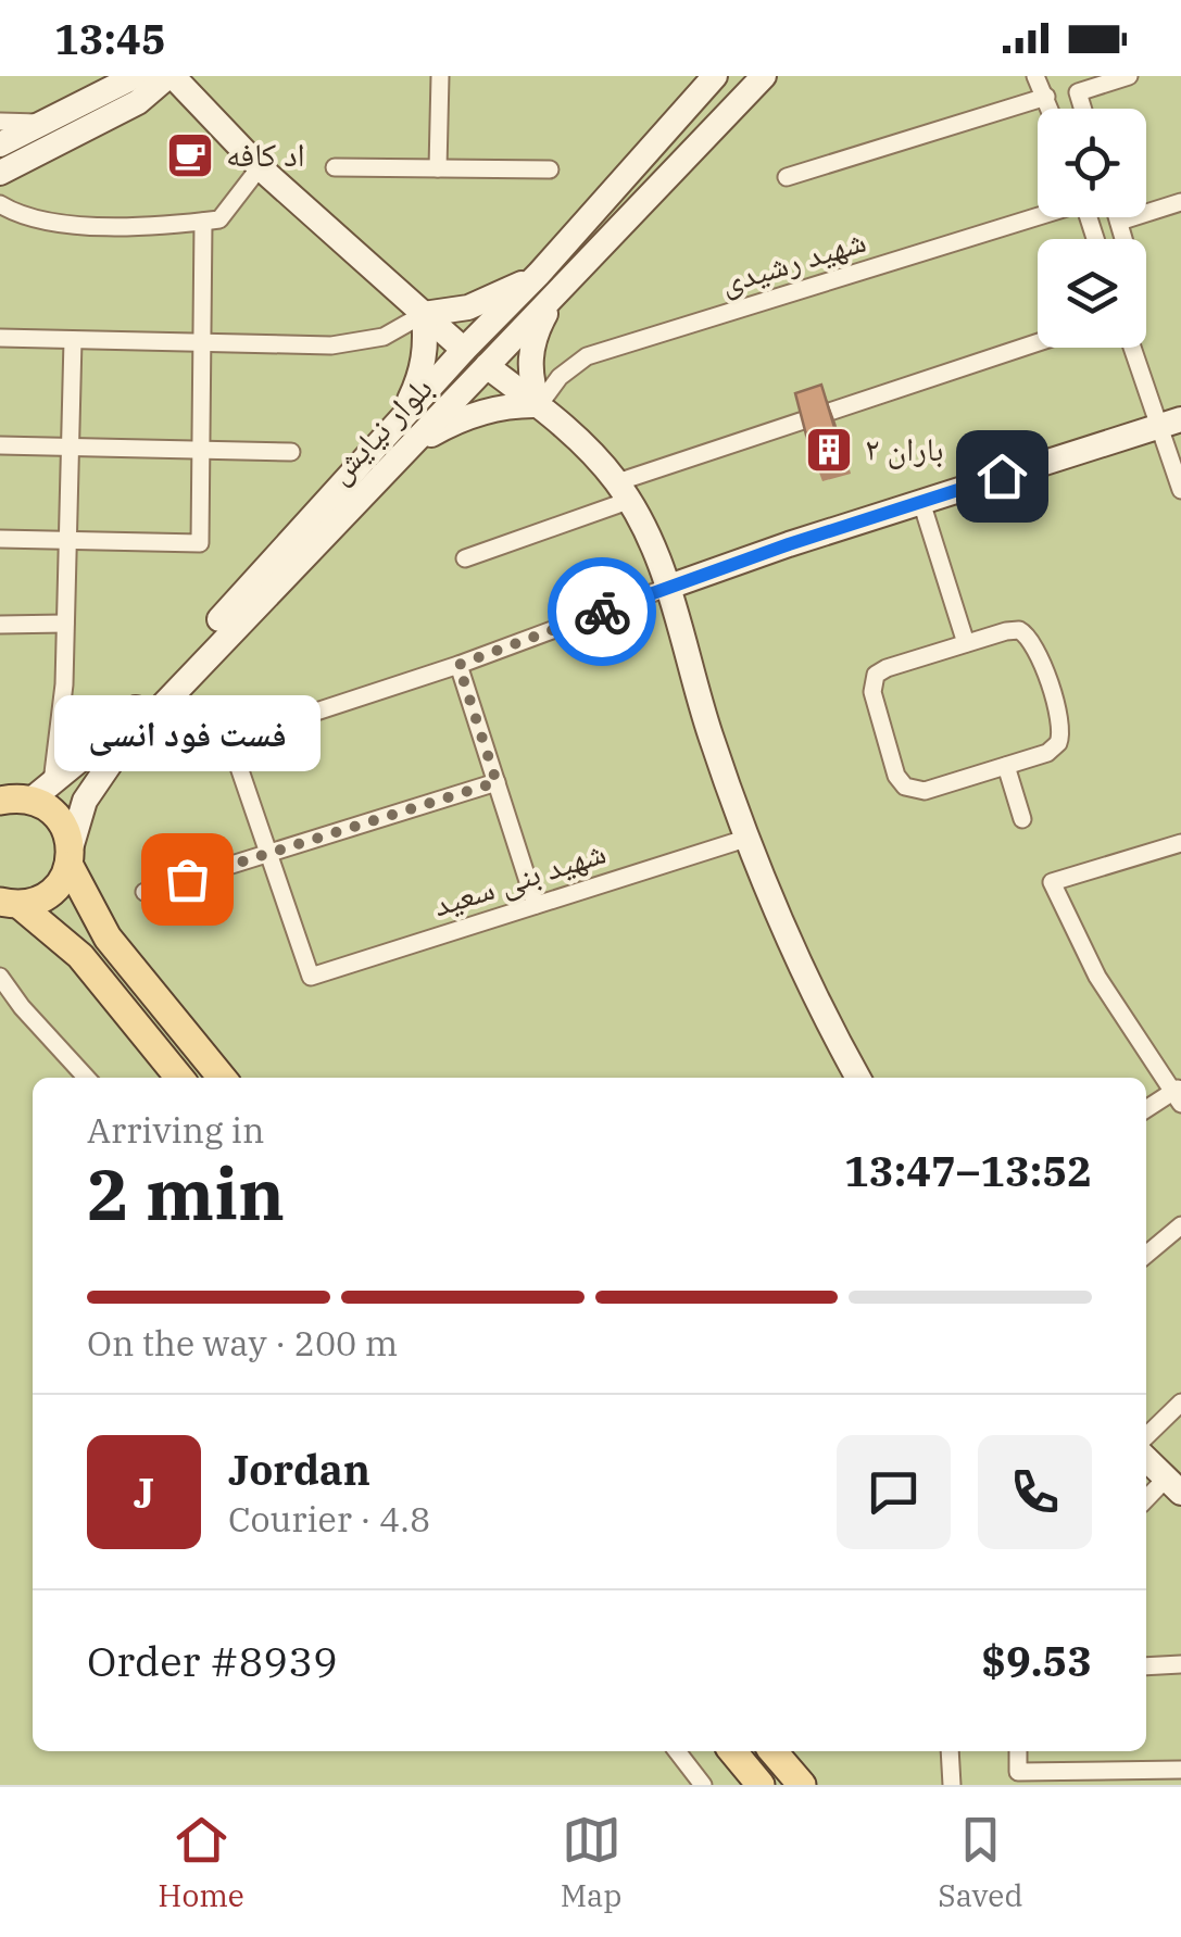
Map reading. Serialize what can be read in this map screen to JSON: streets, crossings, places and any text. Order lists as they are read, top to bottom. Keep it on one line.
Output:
{"streets":{"main road":["بلوار نیایش"],"street":["شهید رشیدی","شهید بنی سعید"]},"places":{"cafe":["اد کافه"],"building":["باران ۲"],"other":["فست فود انسی"]},"page":{"status":"13:45","bubble":"فست فود انسی","heading":["2 min","Arriving in","13:47–13:52"],"panel":["Jordan","Courier · 4.8","Order #8939","$9.53"],"bar":"On the way · 200 m","round":"J","tabs":["Home","Map","Saved"]}}
